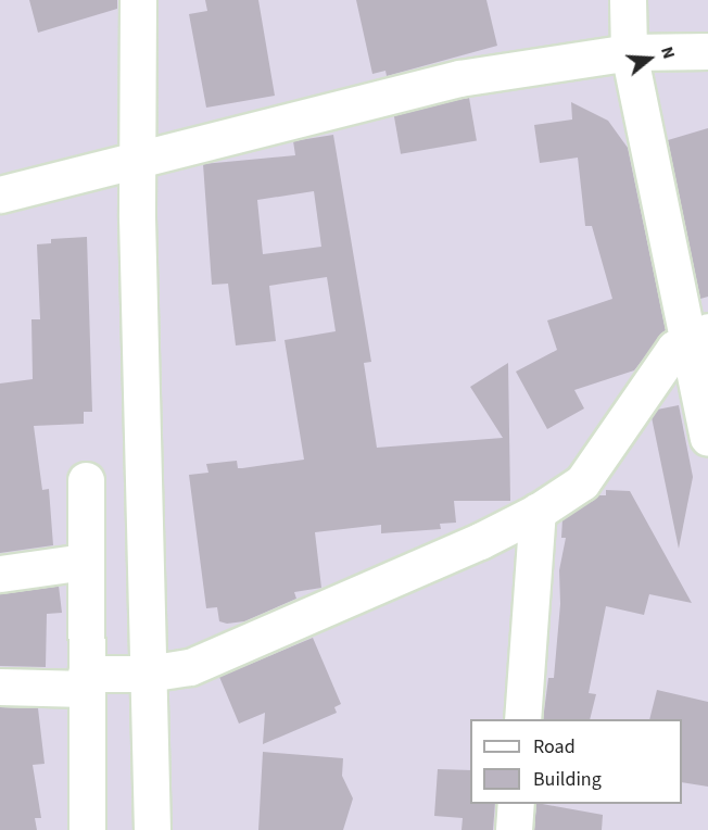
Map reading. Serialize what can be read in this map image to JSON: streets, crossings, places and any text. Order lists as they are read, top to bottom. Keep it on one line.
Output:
{"legend":["Road","Building"],"north":"right"}
